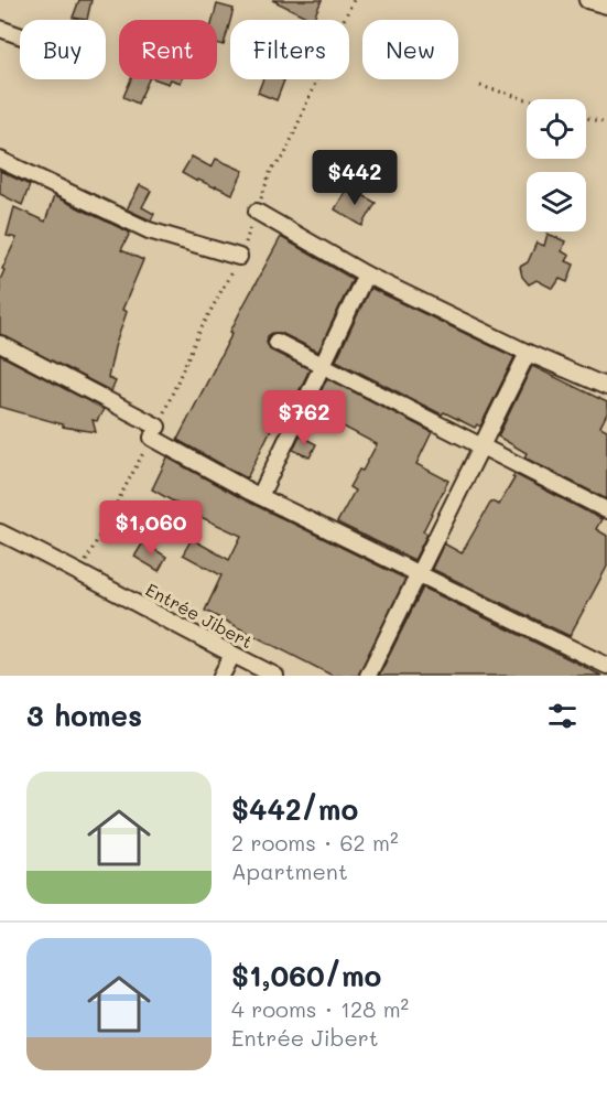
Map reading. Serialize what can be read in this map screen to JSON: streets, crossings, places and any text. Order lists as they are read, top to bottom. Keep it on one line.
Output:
{"streets":{"street":["Entrée Jibert"]},"page":{"chip":["Buy","Rent","Filters","New"],"price":["$442","$762","$1,060"],"heading":"3 homes","list":[{"name":"$442/mo","note":"2 rooms · 62 m² · Apartment"},{"name":"$1,060/mo","note":"4 rooms · 128 m² · Entrée Jibert"}]}}
